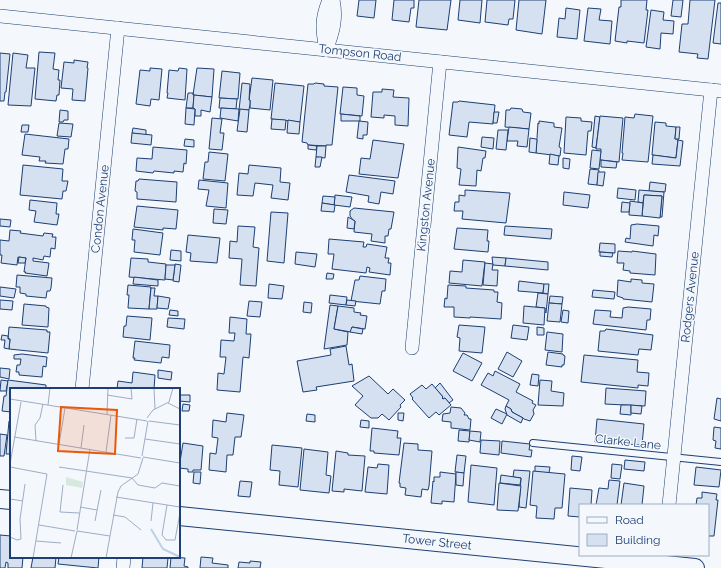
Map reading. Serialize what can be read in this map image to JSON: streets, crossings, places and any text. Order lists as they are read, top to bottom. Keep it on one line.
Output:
{"streets":{"main road":["Tower Street"],"street":["Tompson Road","Kingston Avenue","Condon Avenue","Rodgers Avenue"],"lane":["Clarke Lane"]},"crossings":[["Tompson Road","Kingston Avenue"],["Tompson Road","Condon Avenue"],["Tompson Road","Rodgers Avenue"],["Rodgers Avenue","Clarke Lane"]],"legend":["Road","Building"]}
